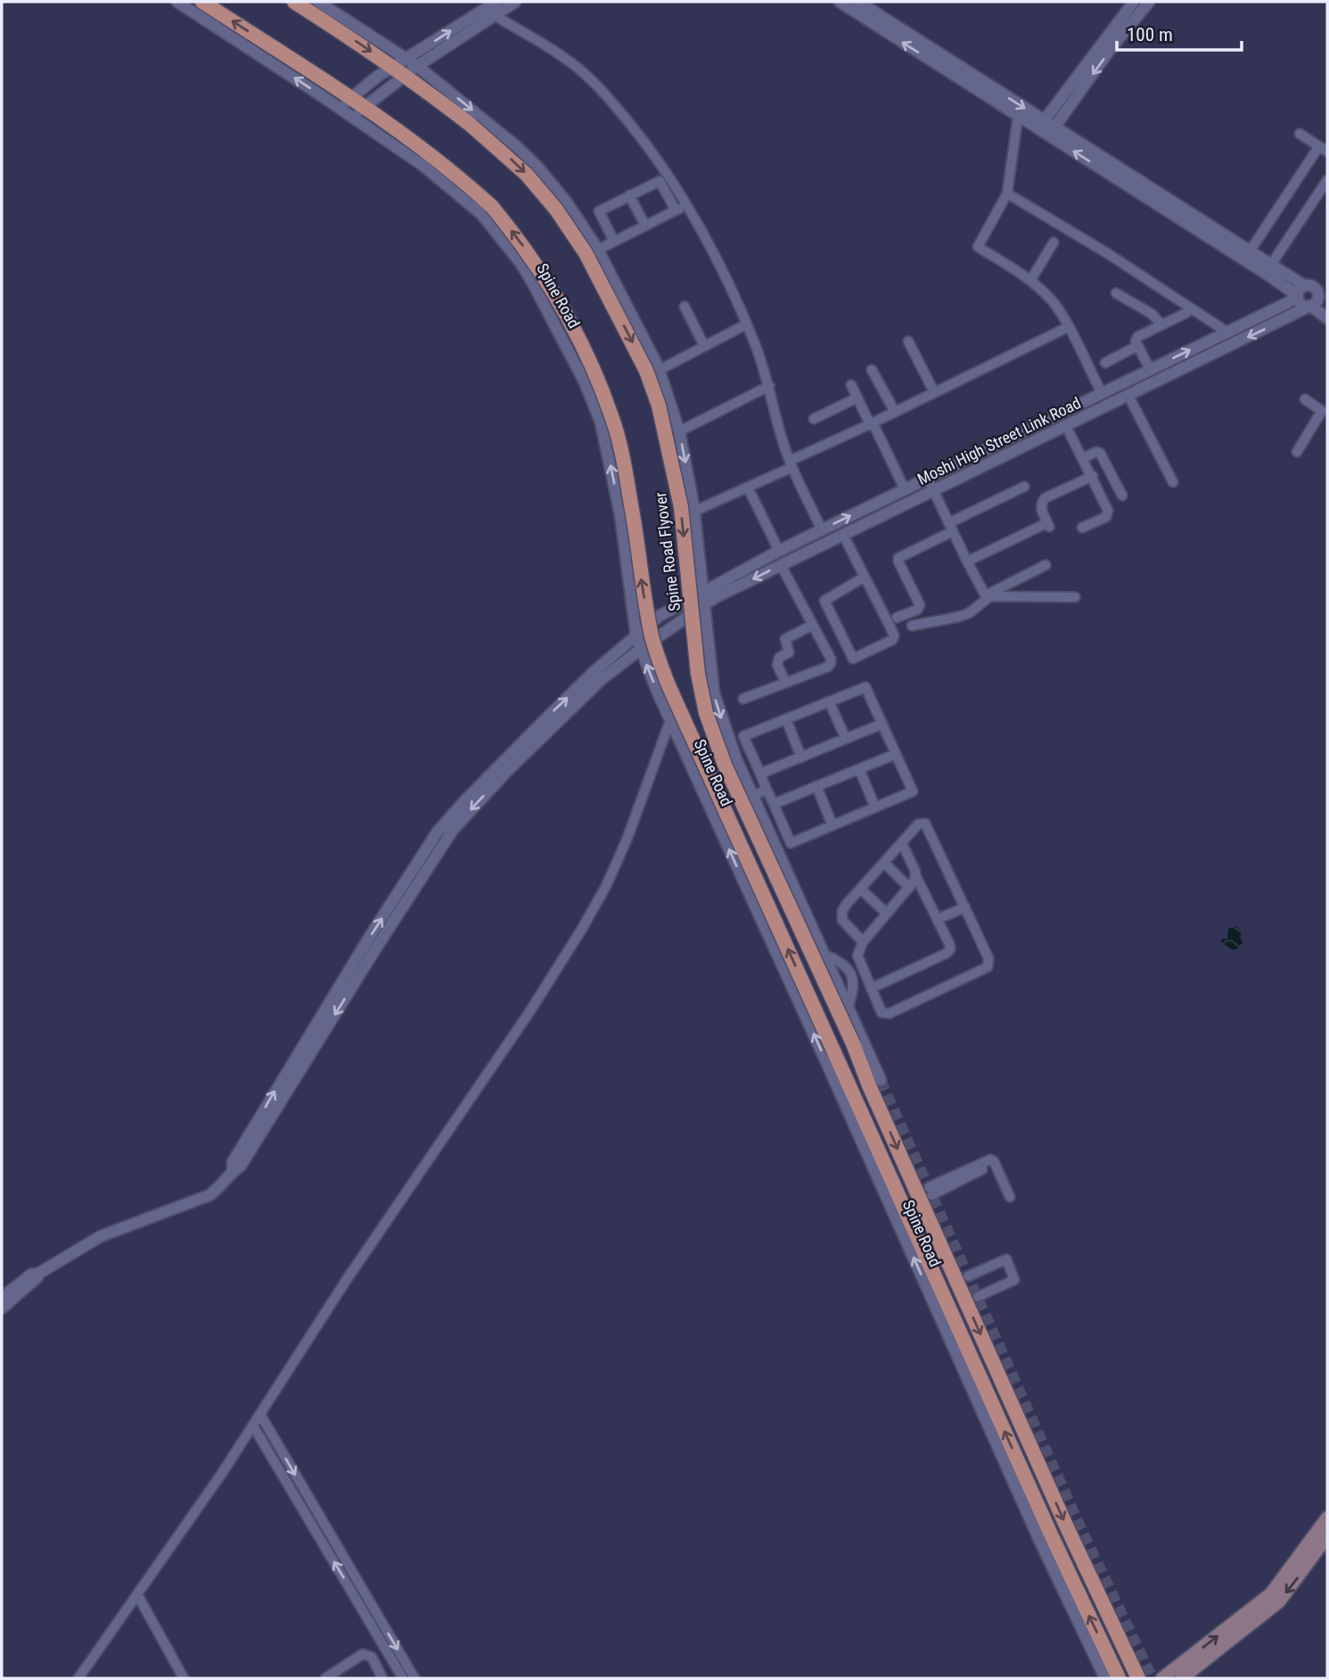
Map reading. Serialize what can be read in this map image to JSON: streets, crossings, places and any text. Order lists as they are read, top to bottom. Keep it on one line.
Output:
{"streets":{"main road":["Spine Road","Spine Road Flyover"],"street":["Moshi High Street Link Road"]},"crossings":[["Spine Road","Moshi High Street Link Road"],["Spine Road","Spine Road Flyover"]],"scale_bar":"100 m"}
